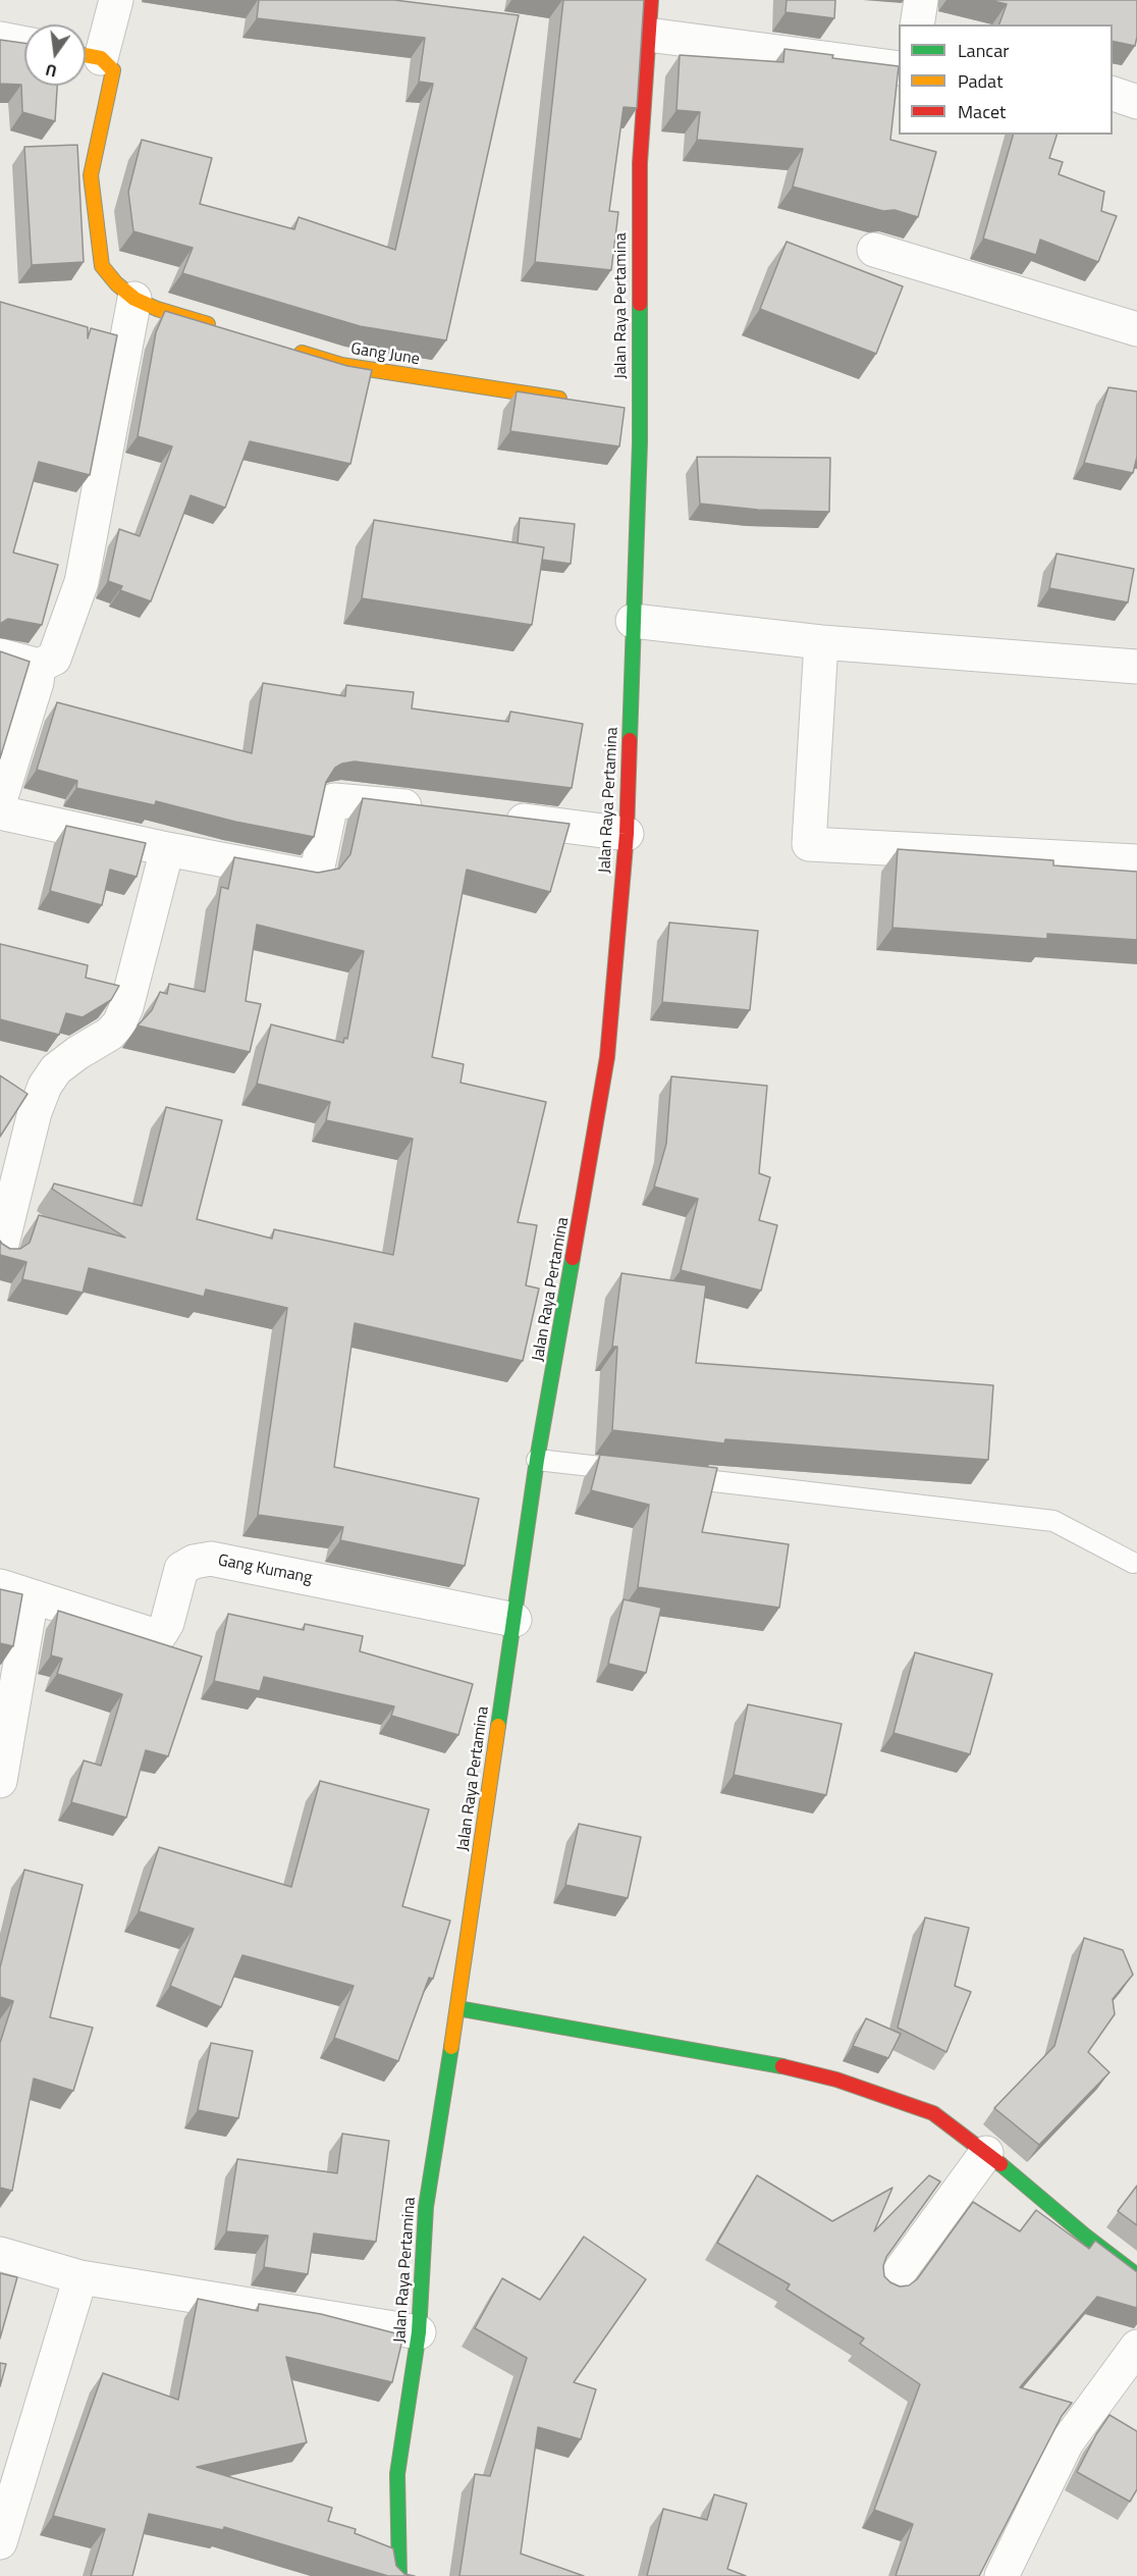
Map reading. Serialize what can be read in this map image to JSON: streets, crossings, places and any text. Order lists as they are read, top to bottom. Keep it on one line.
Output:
{"streets":{"main road":["Jalan Raya Pertamina","Gang June"],"street":["Gang Kumang"]},"crossings":[["Jalan Raya Pertamina","Gang Kumang"]],"legend":["Lancar","Padat","Macet"],"north":"bottom"}
